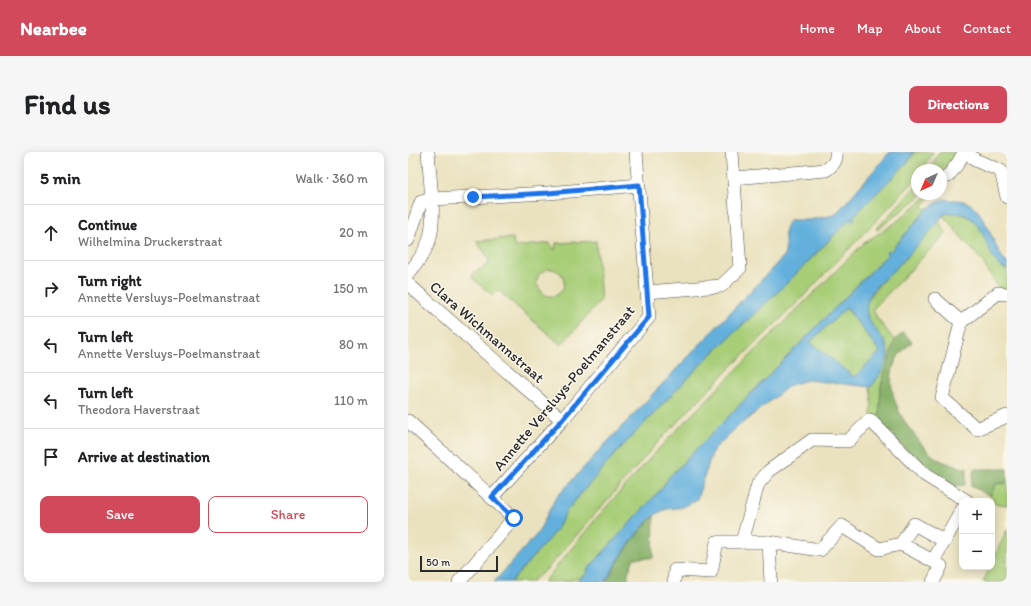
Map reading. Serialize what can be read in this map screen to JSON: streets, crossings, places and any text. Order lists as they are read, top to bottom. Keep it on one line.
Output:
{"streets":{"street":["Clara Wichmannstraat","Annette Versluys-Poelmanstraat"]},"crossings":[["Clara Wichmannstraat","Annette Versluys-Poelmanstraat"]],"scale_bar":"50 m","north":"bottom left","page":{"header":"Nearbee","nav":["Home","Map","About","Contact"],"buttons":["Directions",["Save","Share"]],"title":"Find us","heading":["5 min","Walk · 360 m"],"list":[["Continue","Wilhelmina Druckerstraat","20 m"],["Turn right","Annette Versluys-Poelmanstraat","150 m"],["Turn left","Annette Versluys-Poelmanstraat","80 m"],["Turn left","Theodora Haverstraat","110 m"],"Arrive at destination"],"map_buttons":["+","−"],"scale":"50 m"}}
